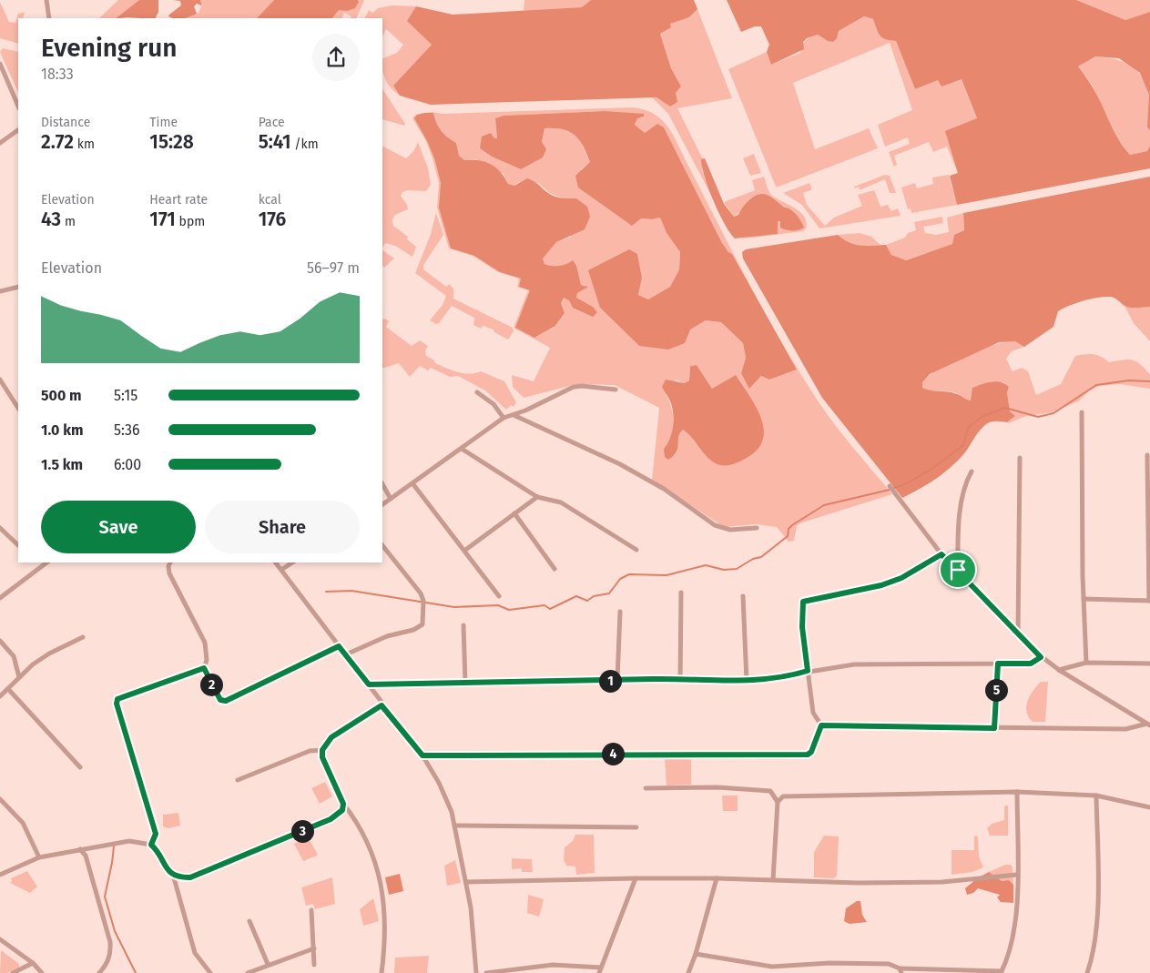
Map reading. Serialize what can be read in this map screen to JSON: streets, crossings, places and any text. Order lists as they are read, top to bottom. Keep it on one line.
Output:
{"page":{"heading":["Evening run","18:33"],"stats":[["Distance","2.72 km"],["Time","15:28"],["Pace","5:41 /km"],["Elevation","43 m"],["Heart rate","171 bpm"],["kcal","176"]],"chart":["Elevation","56–97 m"],"list":[{"name":"500 m","note":"5:15"},{"name":"1.0 km","note":"5:36"},{"name":"1.5 km","note":"6:00"}],"buttons":["Save","Share"],"pins":["1","2","5","4","3"]}}
